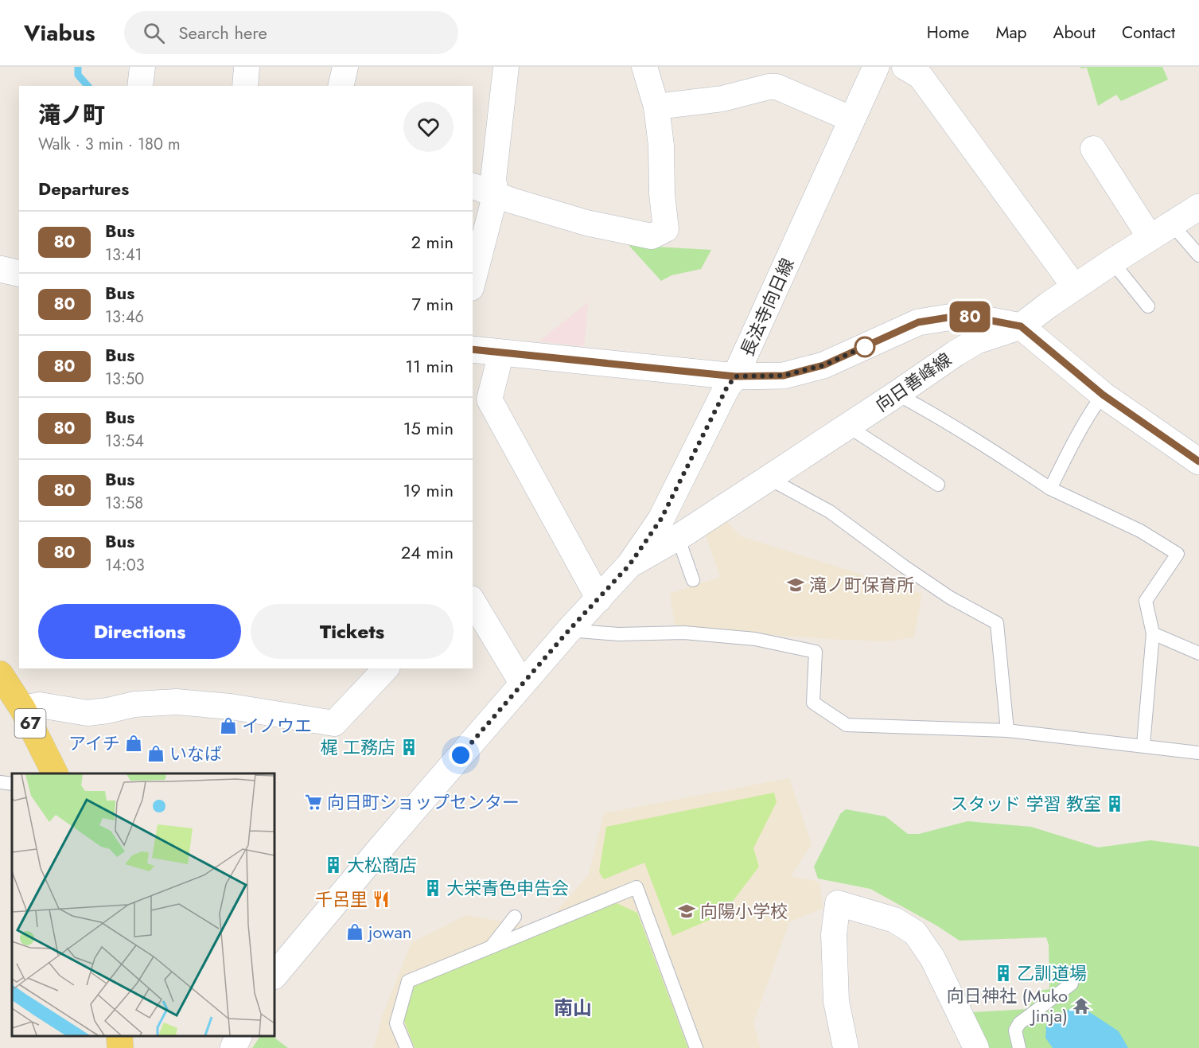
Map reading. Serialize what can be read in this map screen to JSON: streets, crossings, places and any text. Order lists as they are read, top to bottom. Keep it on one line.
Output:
{"streets":{"main road":["長法寺向日線","向日善峰線","67"]},"crossings":[["長法寺向日線","向日善峰線"]],"districts":["南山"],"places":{"school or university":["滝ノ町保育所","向陽小学校"],"shop":["イノウエ","アイチ","いなば","jowan"],"building":["梶 工務店","スタッド 学習 教室","大松商店","大栄青色申告会","乙訓道場"],"supermarket":["向日町ショップセンター"],"restaurant":["千呂里"],"temple":["向日神社 (Muko Jinja)"]},"lines":["bus line 80"],"page":{"header":"Viabus","search":"Search here","nav":["Home","Map","About","Contact"],"on_map":"80","heading":[["滝ノ町","Walk · 3 min · 180 m"],"Departures"],"list":[{"mark":"80","name":"Bus","note":"13:41","value":"2 min"},{"mark":"80","name":"Bus","note":"13:46","value":"7 min"},{"mark":"80","name":"Bus","note":"13:50","value":"11 min"},{"mark":"80","name":"Bus","note":"13:54","value":"15 min"},{"mark":"80","name":"Bus","note":"13:58","value":"19 min"},{"mark":"80","name":"Bus","note":"14:03","value":"24 min"}],"buttons":["Directions","Tickets"]}}
